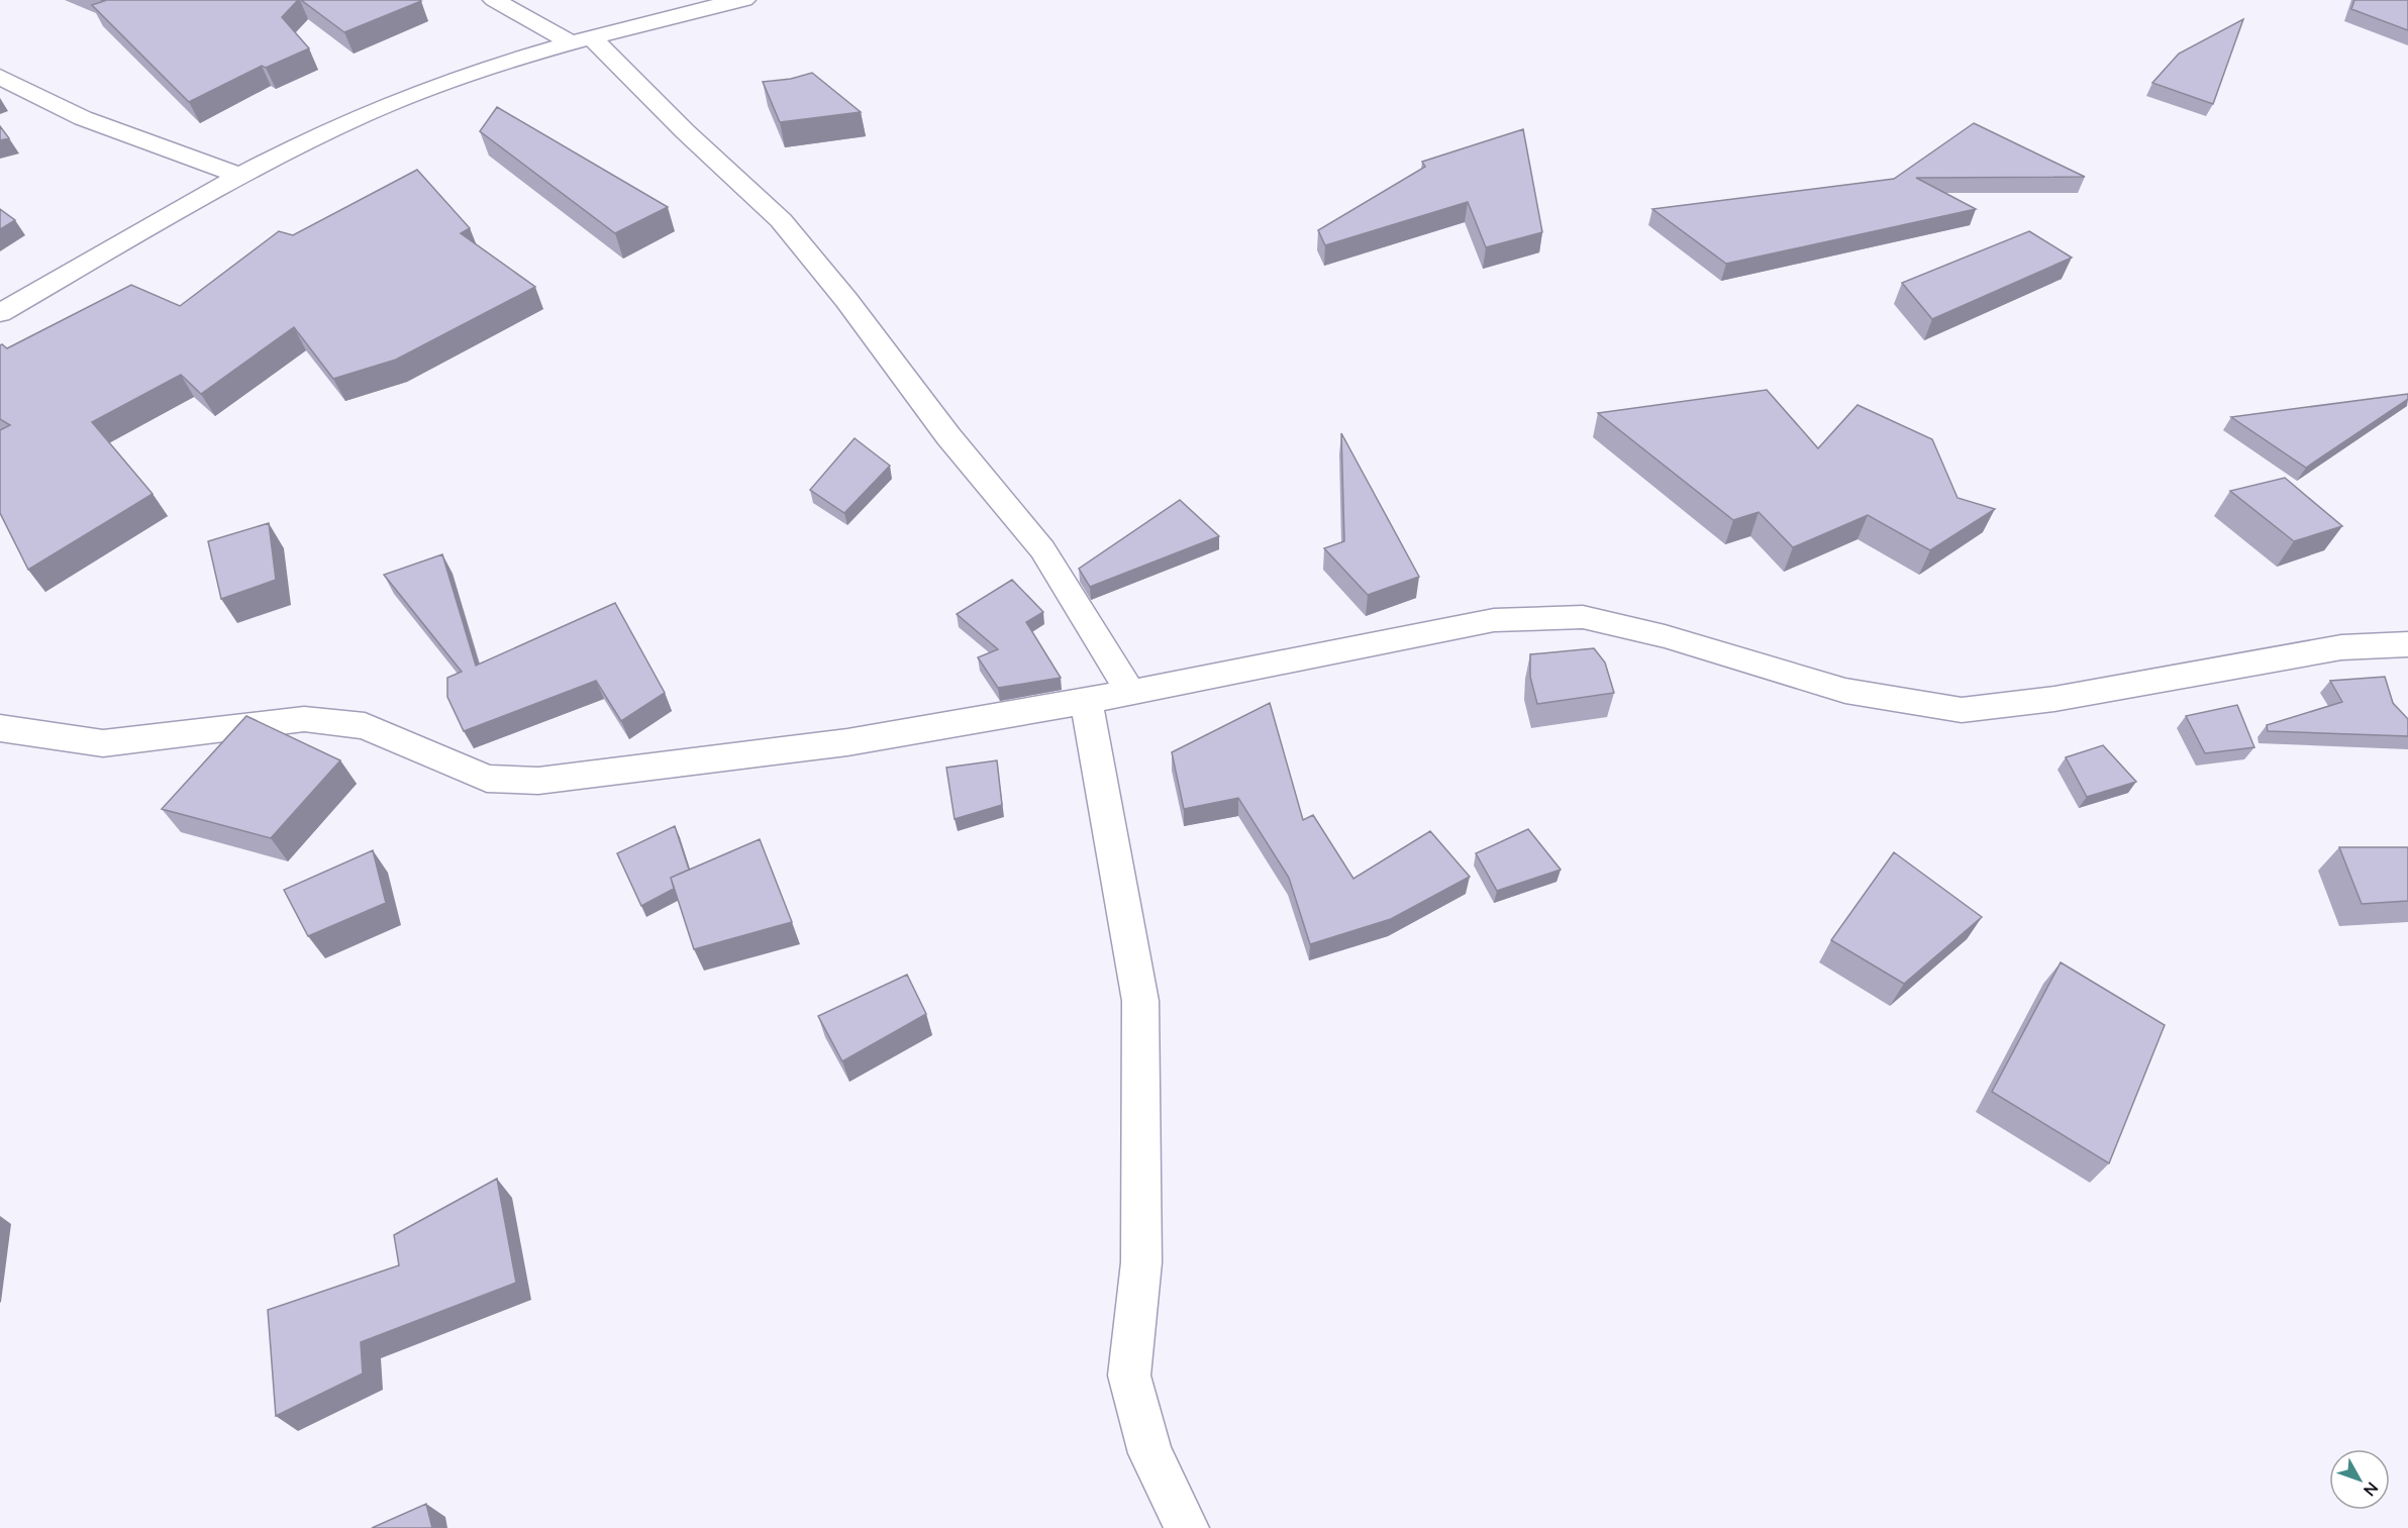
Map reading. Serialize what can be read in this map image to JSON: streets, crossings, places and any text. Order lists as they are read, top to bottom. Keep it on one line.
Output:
{"north":"bottom right"}
